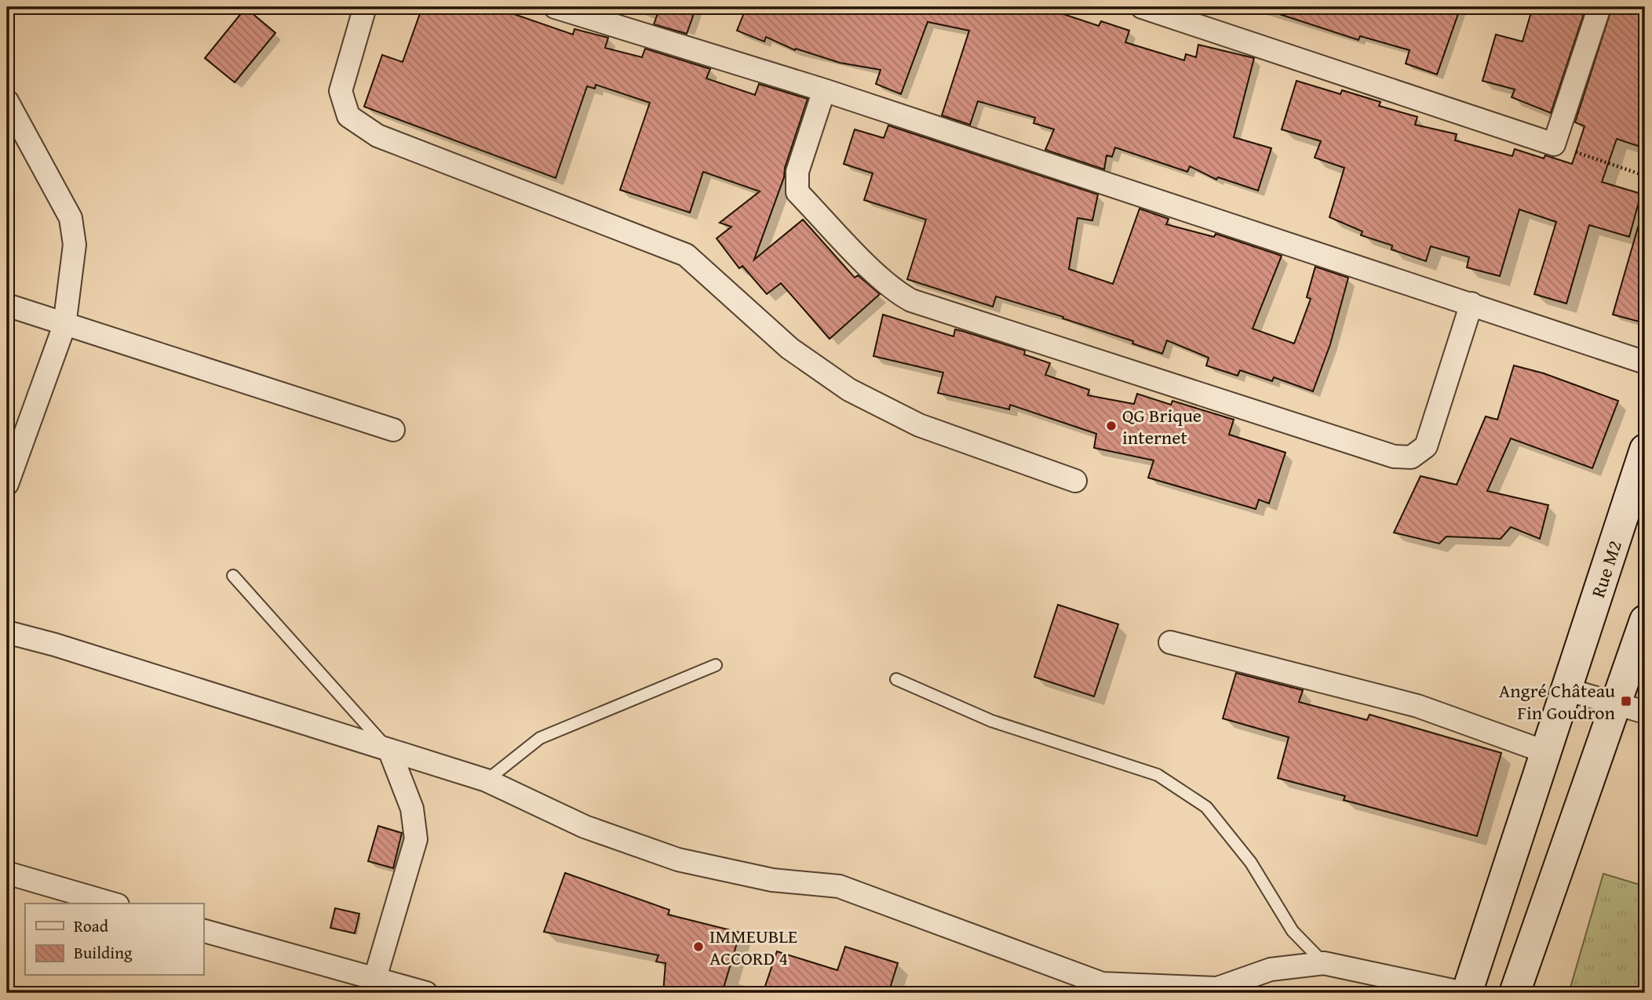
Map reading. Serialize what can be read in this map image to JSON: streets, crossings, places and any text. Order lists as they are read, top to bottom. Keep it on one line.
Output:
{"streets":{"main road":["Rue M2"]},"places":{"other":["QG Brique internet","IMMEUBLE ACCORD 4"],"transit":["Angré Château Fin Goudron"]},"legend":["Road","Building"]}
